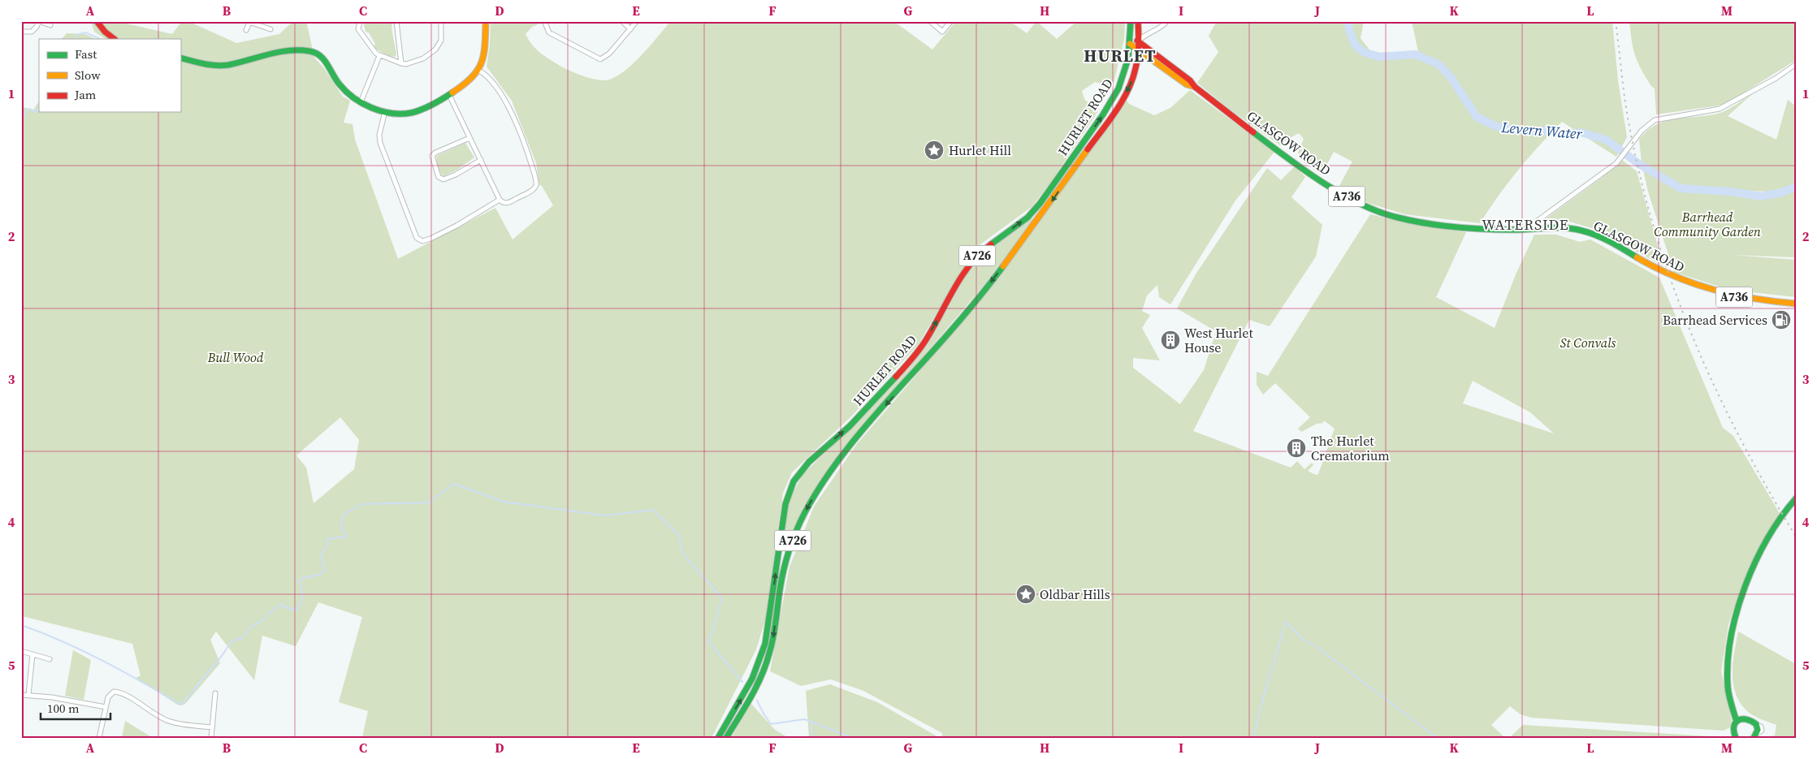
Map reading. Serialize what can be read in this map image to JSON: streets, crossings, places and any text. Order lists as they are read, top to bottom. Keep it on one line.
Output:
{"streets":{"main road":["HURLET ROAD","GLASGOW ROAD","A736","A726"]},"crossings":[["HURLET ROAD","GLASGOW ROAD"]],"districts":["HURLET","WATERSIDE"],"water":["Levern Water"],"parks":["Barrhead Community Garden","St Convals","Bull Wood"],"places":{"place":["Hurlet Hill","Oldbar Hills"],"fuel station":["Barrhead Services"],"building":["West Hurlet House","The Hurlet Crematorium"]},"legend":["Fast","Slow","Jam"],"scale_bar":"100 m","grid":{"columns":["A","B","C","D","E","F","G","H","I","J","K","L","M"],"rows":["1","2","3","4","5"]}}
